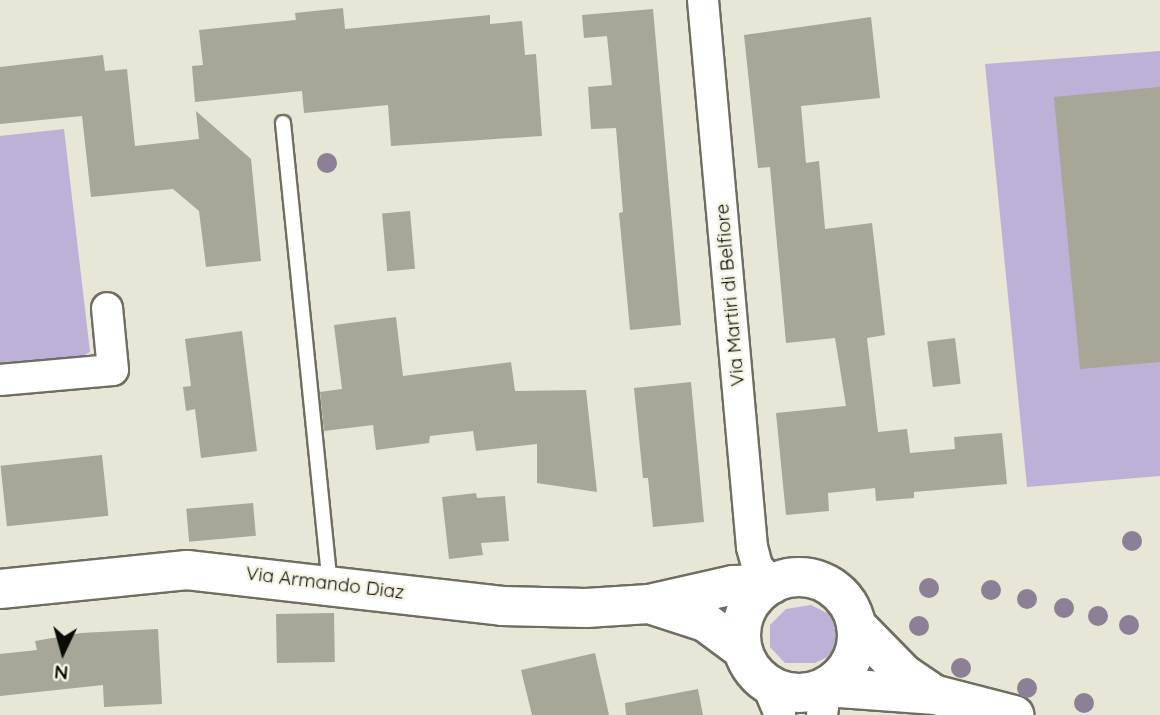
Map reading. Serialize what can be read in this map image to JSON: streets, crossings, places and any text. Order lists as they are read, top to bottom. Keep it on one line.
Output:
{"streets":{"street":["Via Martiri di Belfiore","Via Armando Diaz"]},"crossings":[["Via Martiri di Belfiore","Via Armando Diaz"]],"north":"bottom"}
